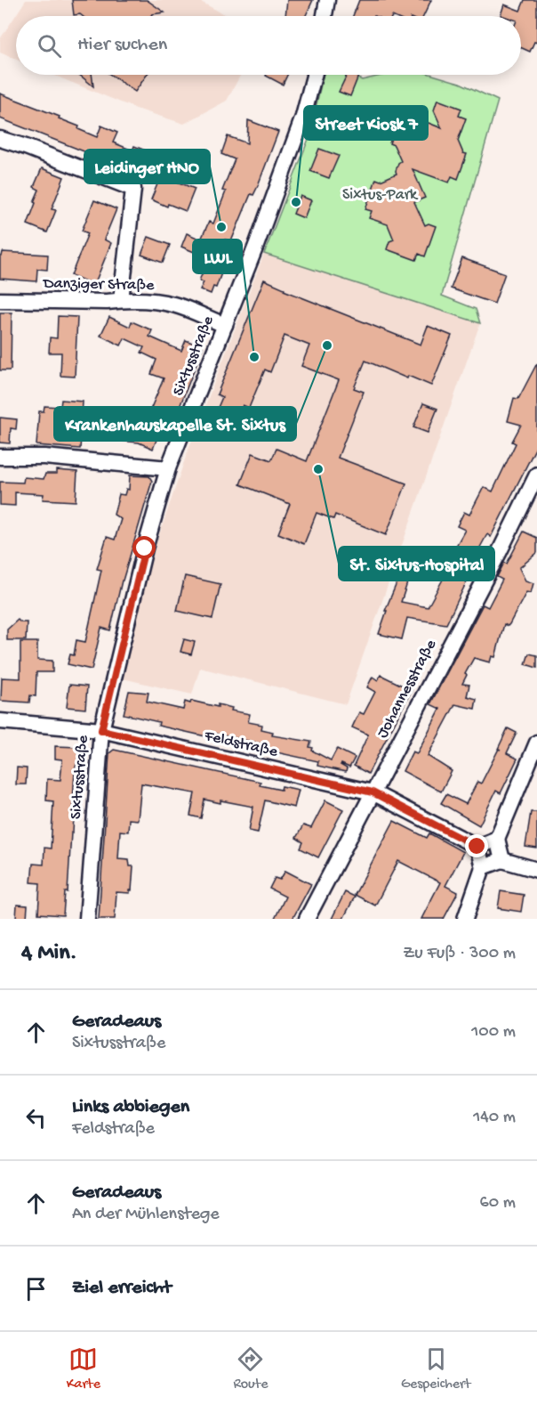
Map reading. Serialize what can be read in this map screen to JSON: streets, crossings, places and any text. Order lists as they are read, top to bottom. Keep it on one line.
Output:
{"streets":{"street":["Danziger Straße","Sixtusstraße","Johannesstraße","Feldstraße"]},"crossings":[["Danziger Straße","Sixtusstraße"],["Sixtusstraße","Feldstraße"],["Johannesstraße","Feldstraße"]],"parks":["Sixtus-Park"],"places":["Street Kiosk 7","Leidinger HNO","Krankenhauskapelle St. Sixtus","LWL","St. Sixtus-Hospital"],"page":{"search":"Hier suchen","heading":["4 Min.","Zu Fuß · 300 m"],"list":[["Geradeaus","Sixtusstraße","100 m"],["Links abbiegen","Feldstraße","140 m"],["Geradeaus","An der Mühlenstege","60 m"],"Ziel erreicht"],"nav":["Karte","Route","Gespeichert"]}}
